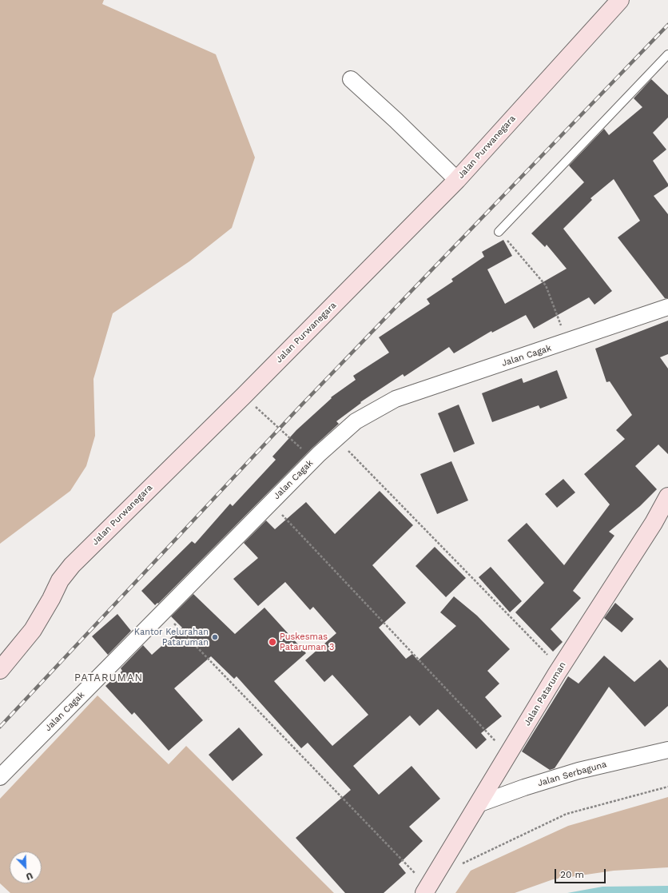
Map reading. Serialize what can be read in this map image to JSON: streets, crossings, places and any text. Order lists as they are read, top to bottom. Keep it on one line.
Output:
{"streets":{"street":["Jalan Purwanegara","Jalan Cagak","Jalan Pataruman","Jalan Serbaguna"]},"crossings":[["Jalan Pataruman","Jalan Serbaguna"]],"districts":["PATARUMAN"],"places":["Kantor Kelurahan Pataruman","Puskesmas Pataruman 3"],"scale_bar":"20 m","north":"bottom right"}
